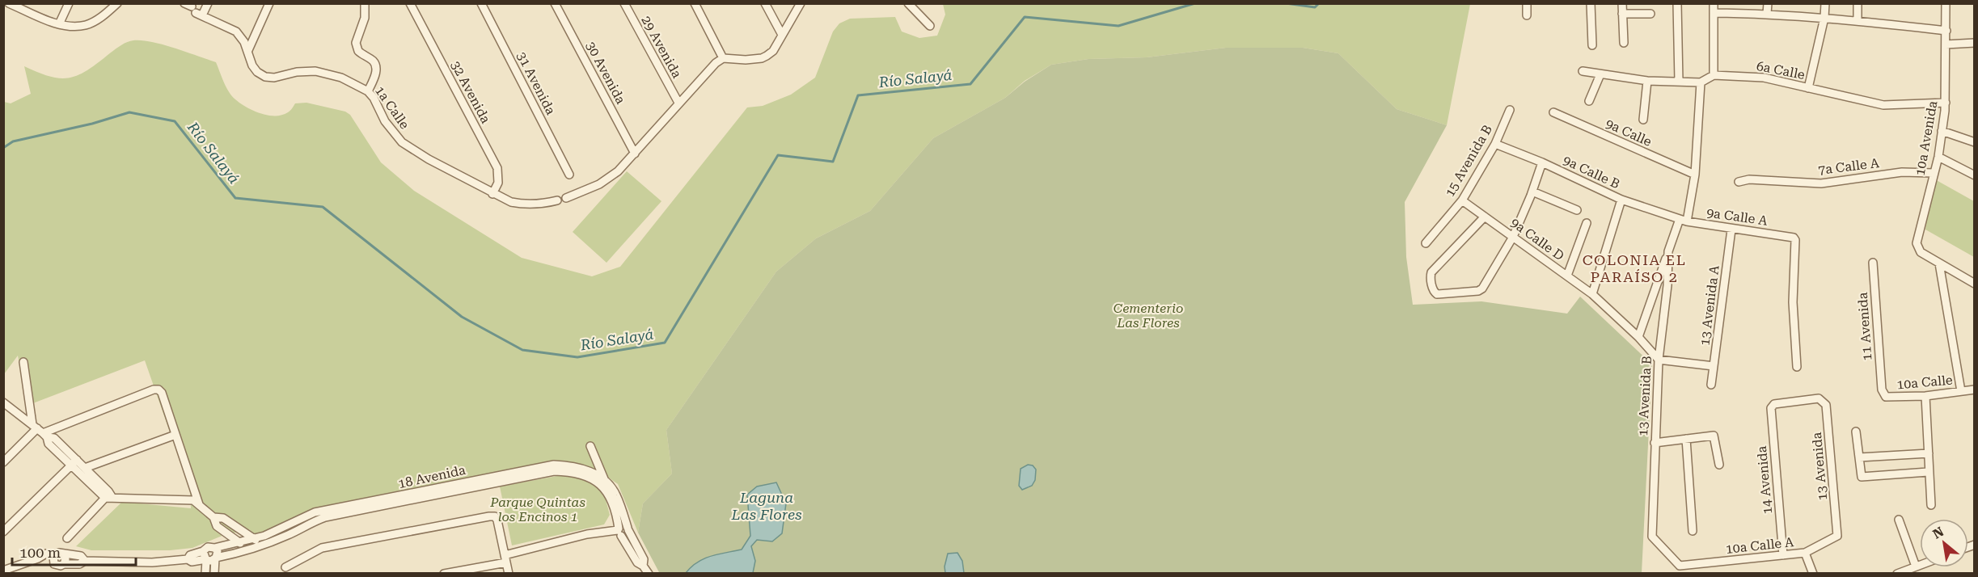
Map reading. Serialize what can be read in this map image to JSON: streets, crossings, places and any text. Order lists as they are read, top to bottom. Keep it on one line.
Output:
{"streets":{"street":["29 Avenida","6a Calle","30 Avenida","31 Avenida","32 Avenida","1a Calle","9a Calle","10a Avenida","15 Avenida B","7a Calle A","9a Calle B","9a Calle A","9a Calle D","13 Avenida A","11 Avenida","10a Calle","13 Avenida B","13 Avenida","18 Avenida","14 Avenida","10a Calle A"]},"crossings":[["6a Calle","10a Avenida"],["32 Avenida","1a Calle"],["9a Calle","13 Avenida B"],["10a Avenida","7a Calle A"],["15 Avenida B","9a Calle B"],["15 Avenida B","9a Calle D"],["9a Calle B","9a Calle A"],["9a Calle B","13 Avenida B"],["9a Calle A","13 Avenida A"],["9a Calle A","13 Avenida B"],["9a Calle D","13 Avenida B"],["11 Avenida","10a Calle"],["13 Avenida B","10a Calle A"],["13 Avenida","14 Avenida"],["13 Avenida","10a Calle A"],["14 Avenida","10a Calle A"]],"districts":["COLONIA EL PARAÍSO 2"],"water":["Río Salayá","Laguna Las Flores"],"parks":["Cementerio Las Flores","Parque Quintas los Encinos 1"],"scale_bar":"100 m","north":"top left"}
